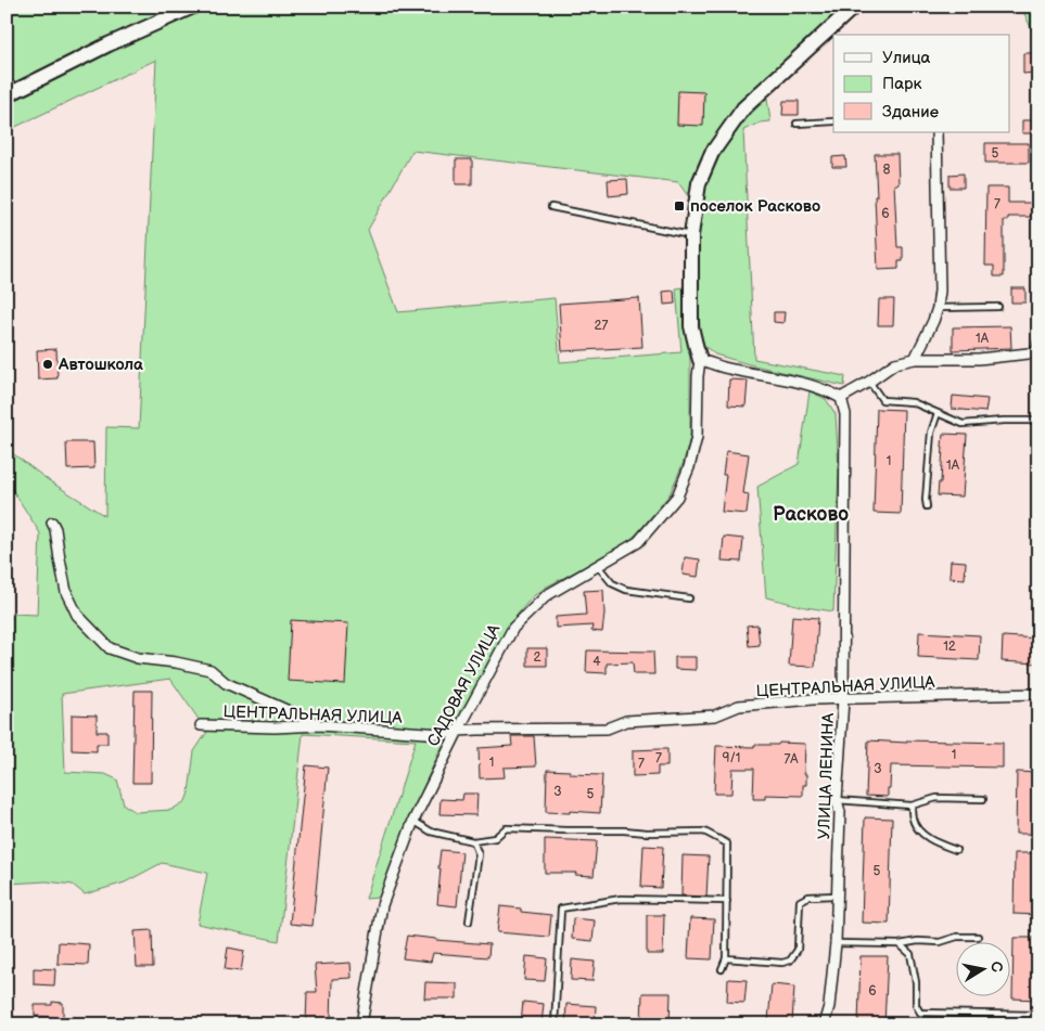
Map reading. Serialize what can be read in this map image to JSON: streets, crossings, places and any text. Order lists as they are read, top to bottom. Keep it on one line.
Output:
{"streets":{"street":["САДОВАЯ УЛИЦА","ЦЕНТРАЛЬНАЯ УЛИЦА","УЛИЦА ЛЕНИНА"]},"crossings":[["САДОВАЯ УЛИЦА","ЦЕНТРАЛЬНАЯ УЛИЦА"],["ЦЕНТРАЛЬНАЯ УЛИЦА","УЛИЦА ЛЕНИНА"]],"districts":["Расково"],"places":{"transit":["поселок Расково"],"other":["Автошкола"]},"house_numbers":["5","8","7","6","27","1А","1","1А","12","2","4","1","7","9/1","7А","1","7","3","3","5","5","6"],"legend":["Улица","Парк","Здание"],"north":"right"}
